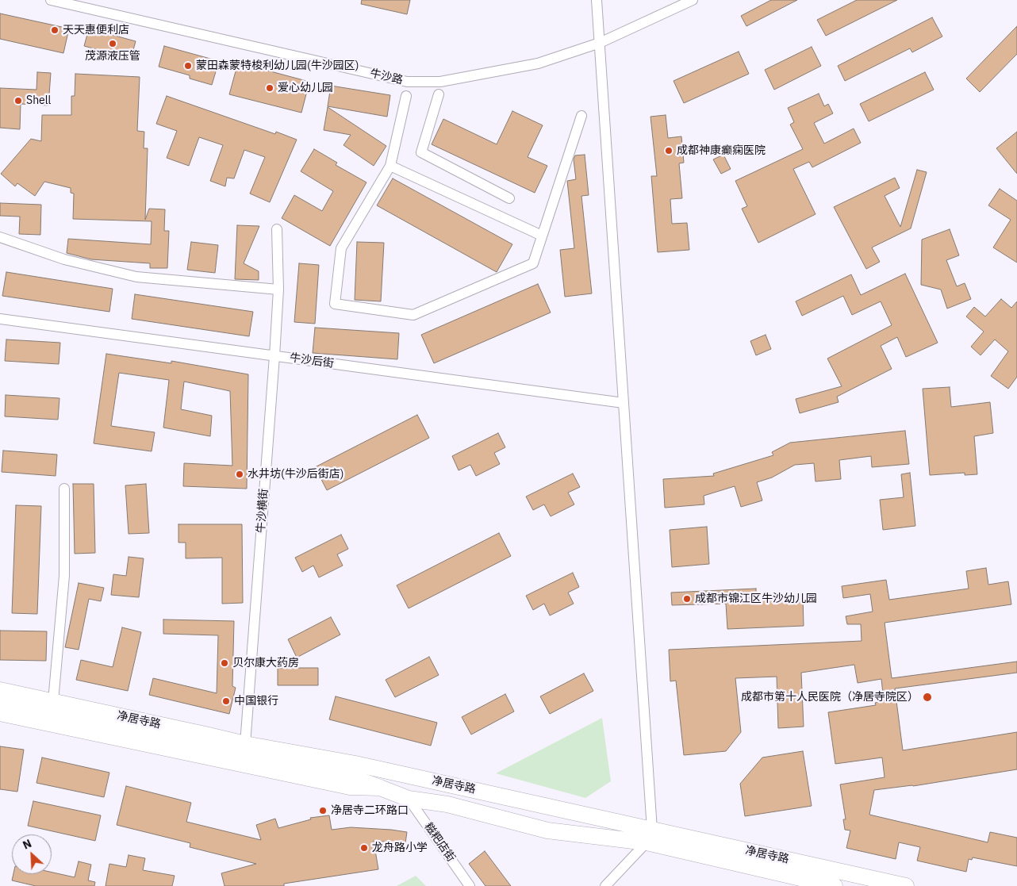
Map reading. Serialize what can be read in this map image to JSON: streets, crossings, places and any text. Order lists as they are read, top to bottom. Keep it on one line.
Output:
{"streets":{"main road":["净居寺路"],"street":["牛沙路","牛沙后街","牛沙横街","糍粑店街"]},"crossings":[["牛沙后街","牛沙横街"],["牛沙横街","净居寺路"],["净居寺路","糍粑店街"]],"places":["天天惠便利店","茂源液压管","蒙田森蒙特梭利幼儿园(牛沙园区)","爱心幼儿园","Shell","成都神康癫痫医院","水井坊(牛沙后街店)","成都市锦江区牛沙幼儿园","贝尔康大药房","成都市第十人民医院（净居寺院区）","中国银行","净居寺二环路口","龙舟路小学"],"north":"top left"}
